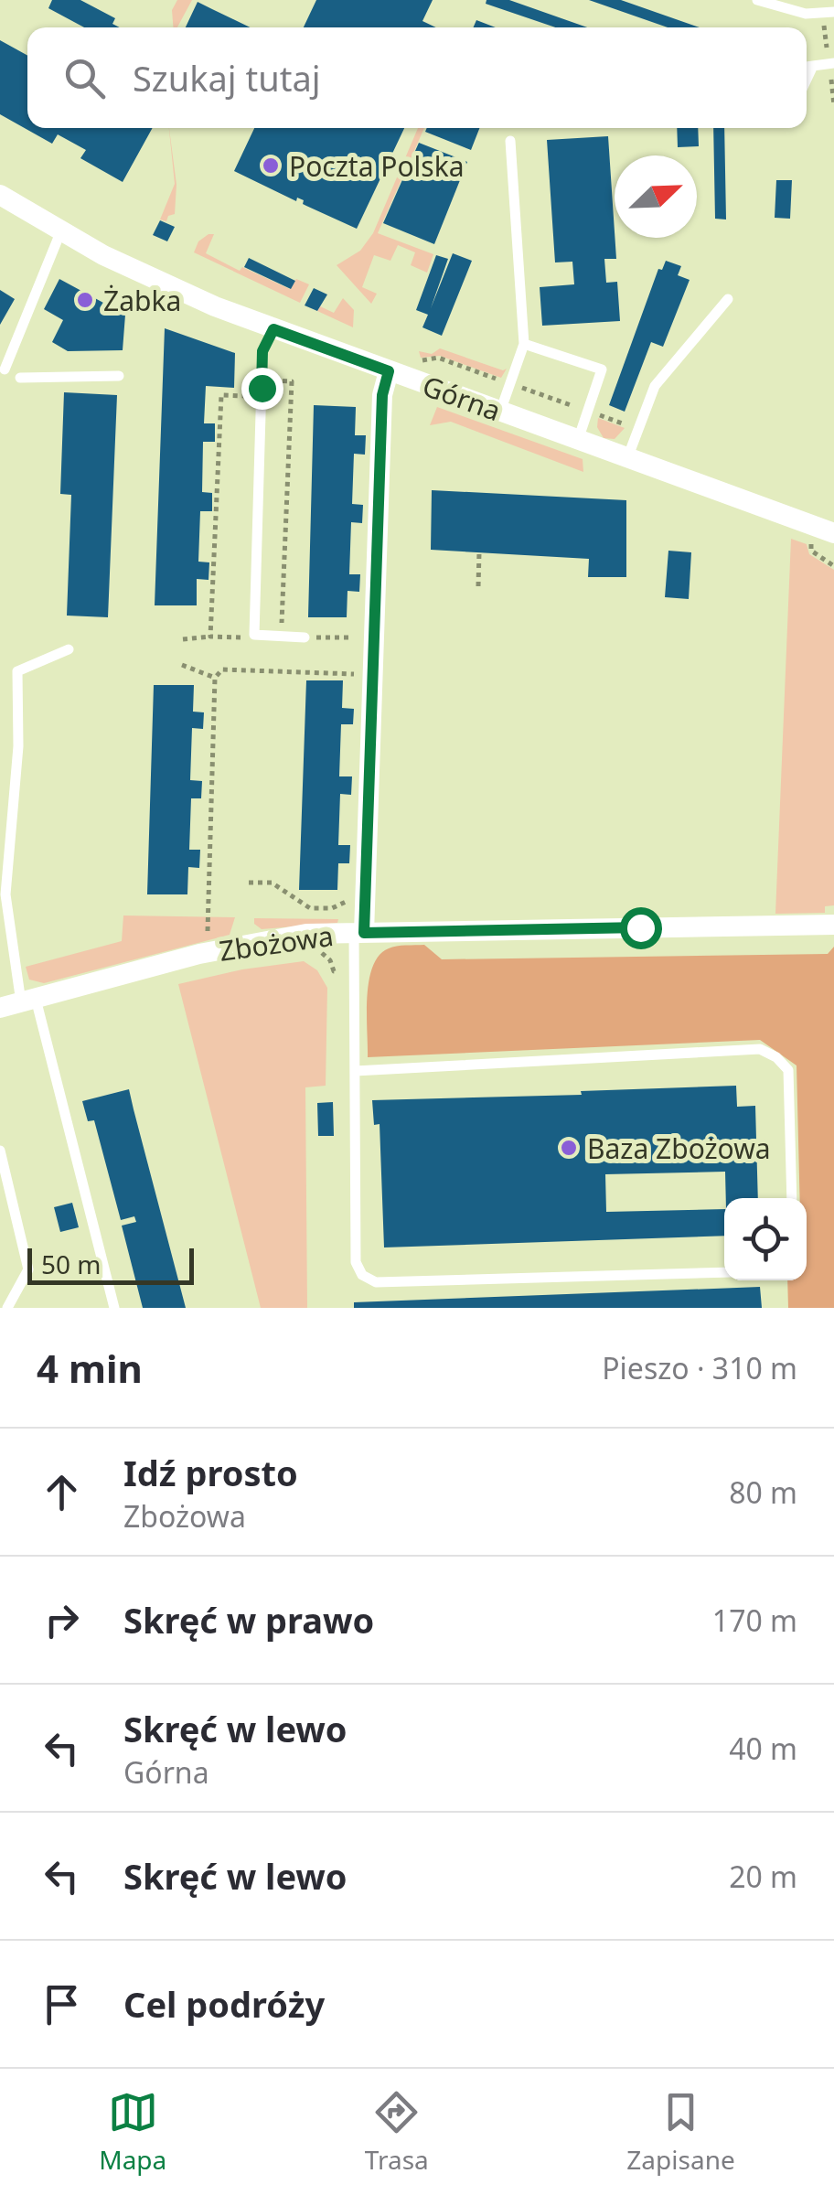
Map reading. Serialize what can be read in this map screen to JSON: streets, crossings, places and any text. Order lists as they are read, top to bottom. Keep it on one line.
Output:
{"streets":{"street":["Górna","Zbożowa"]},"places":["Poczta Polska","Żabka","Baza Zbożowa"],"scale_bar":"50 m","north":"top right","page":{"search":"Szukaj tutaj","scale":"50 m","heading":["4 min","Pieszo · 310 m"],"list":[["Idź prosto","Zbożowa","80 m"],["Skręć w prawo","170 m"],["Skręć w lewo","Górna","40 m"],["Skręć w lewo","20 m"],"Cel podróży"],"nav":["Mapa","Trasa","Zapisane"]}}
